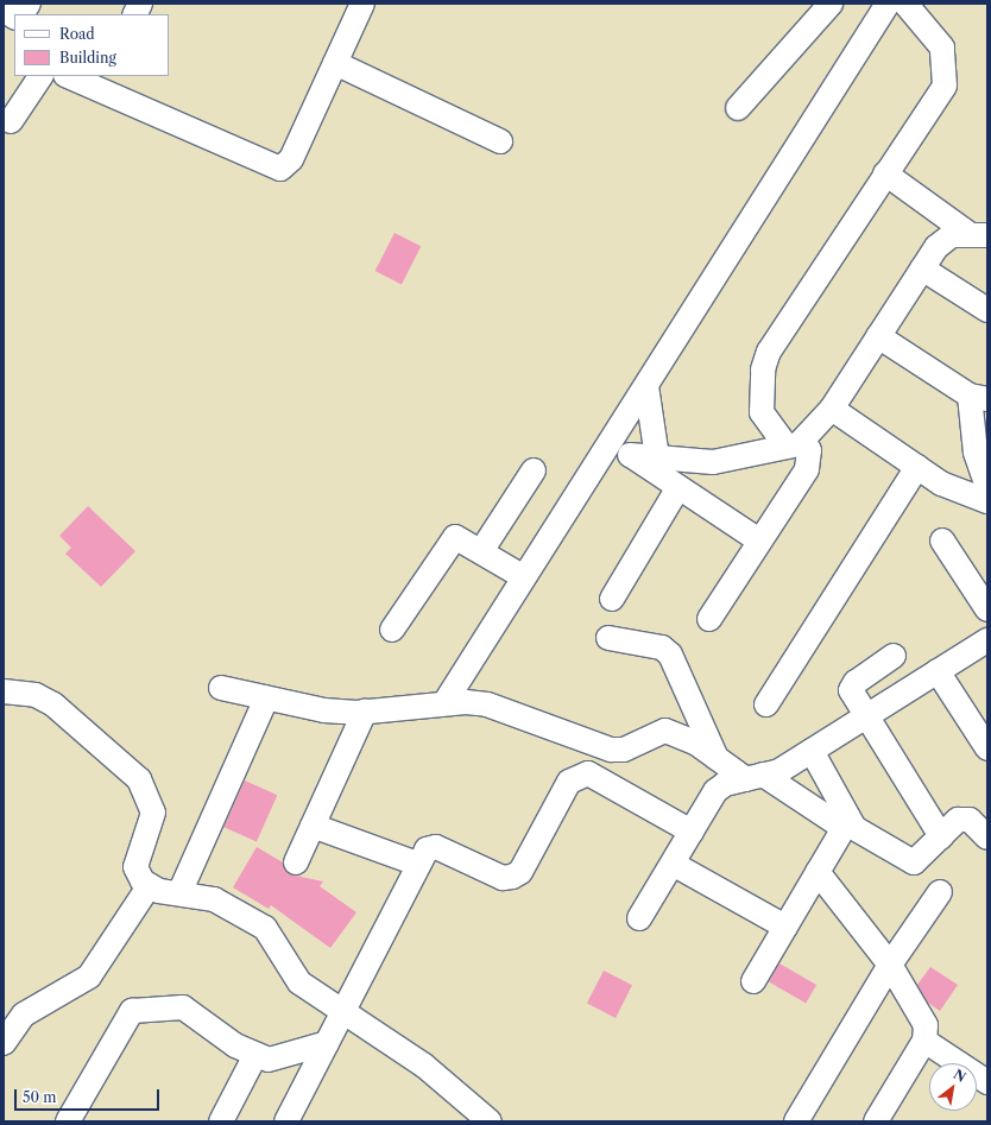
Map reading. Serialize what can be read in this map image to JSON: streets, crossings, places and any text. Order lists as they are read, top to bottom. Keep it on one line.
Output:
{"legend":["Road","Building"],"scale_bar":"50 m","north":"top right"}
